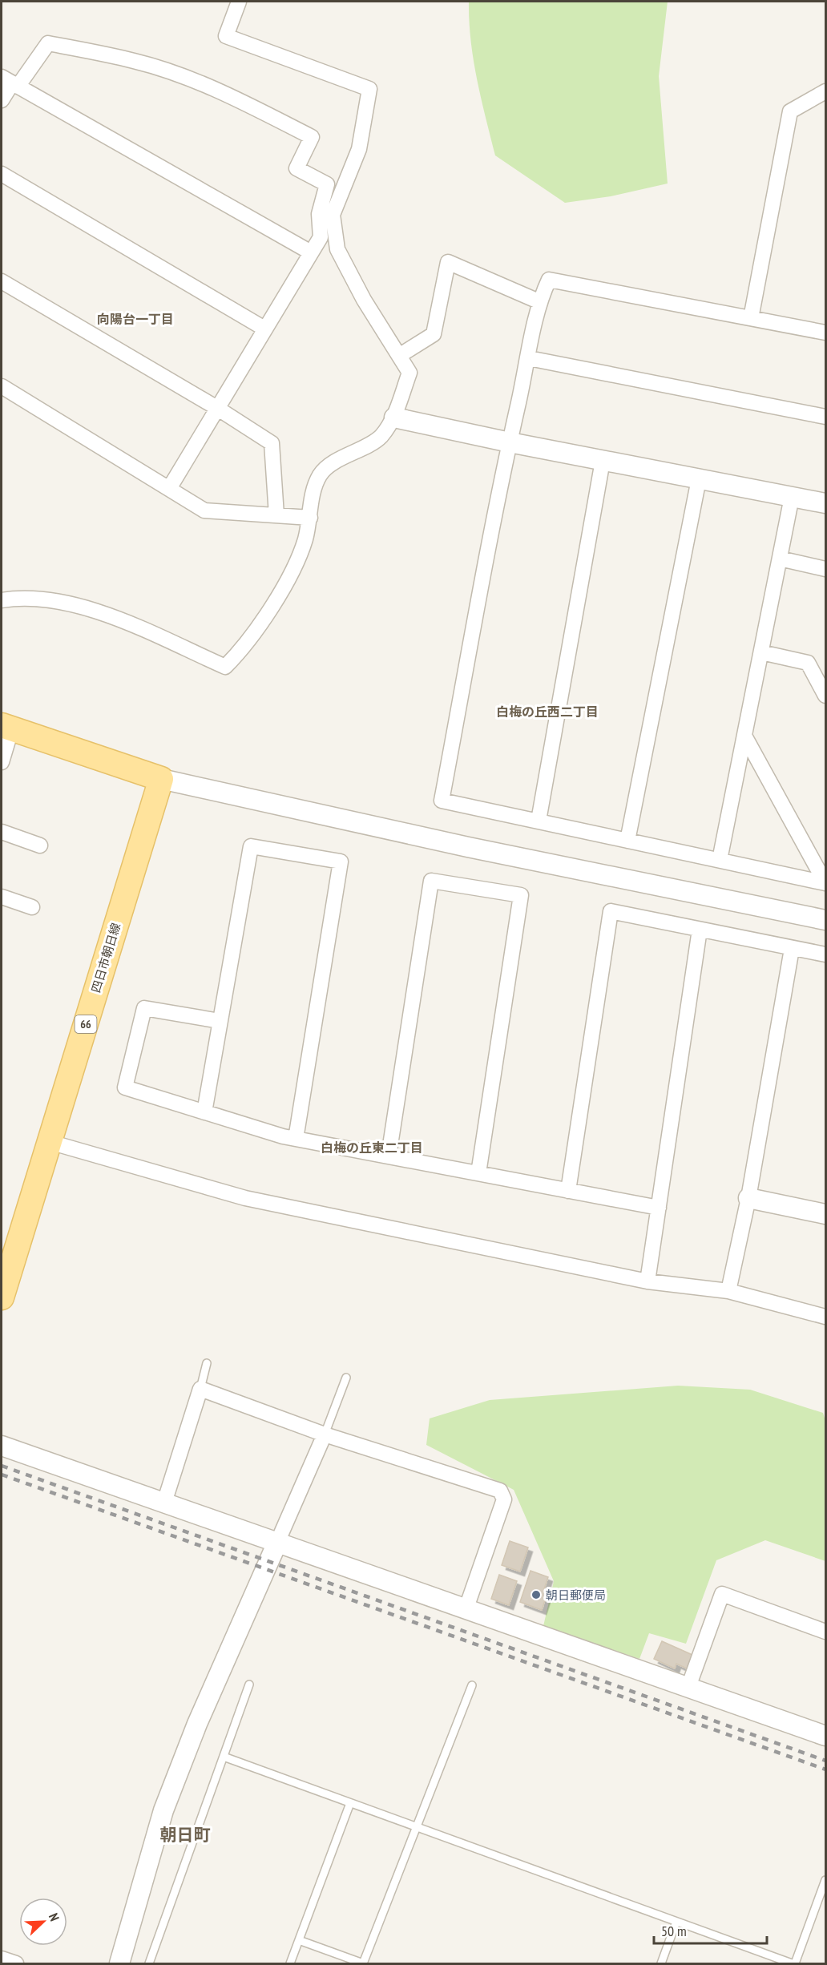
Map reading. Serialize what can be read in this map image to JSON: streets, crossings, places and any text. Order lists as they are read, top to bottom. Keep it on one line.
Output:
{"streets":{"main road":["四日市朝日線","66"]},"districts":["向陽台一丁目","白梅の丘西二丁目","白梅の丘東二丁目","朝日町"],"places":["朝日郵便局"],"scale_bar":"50 m","north":"top right"}
